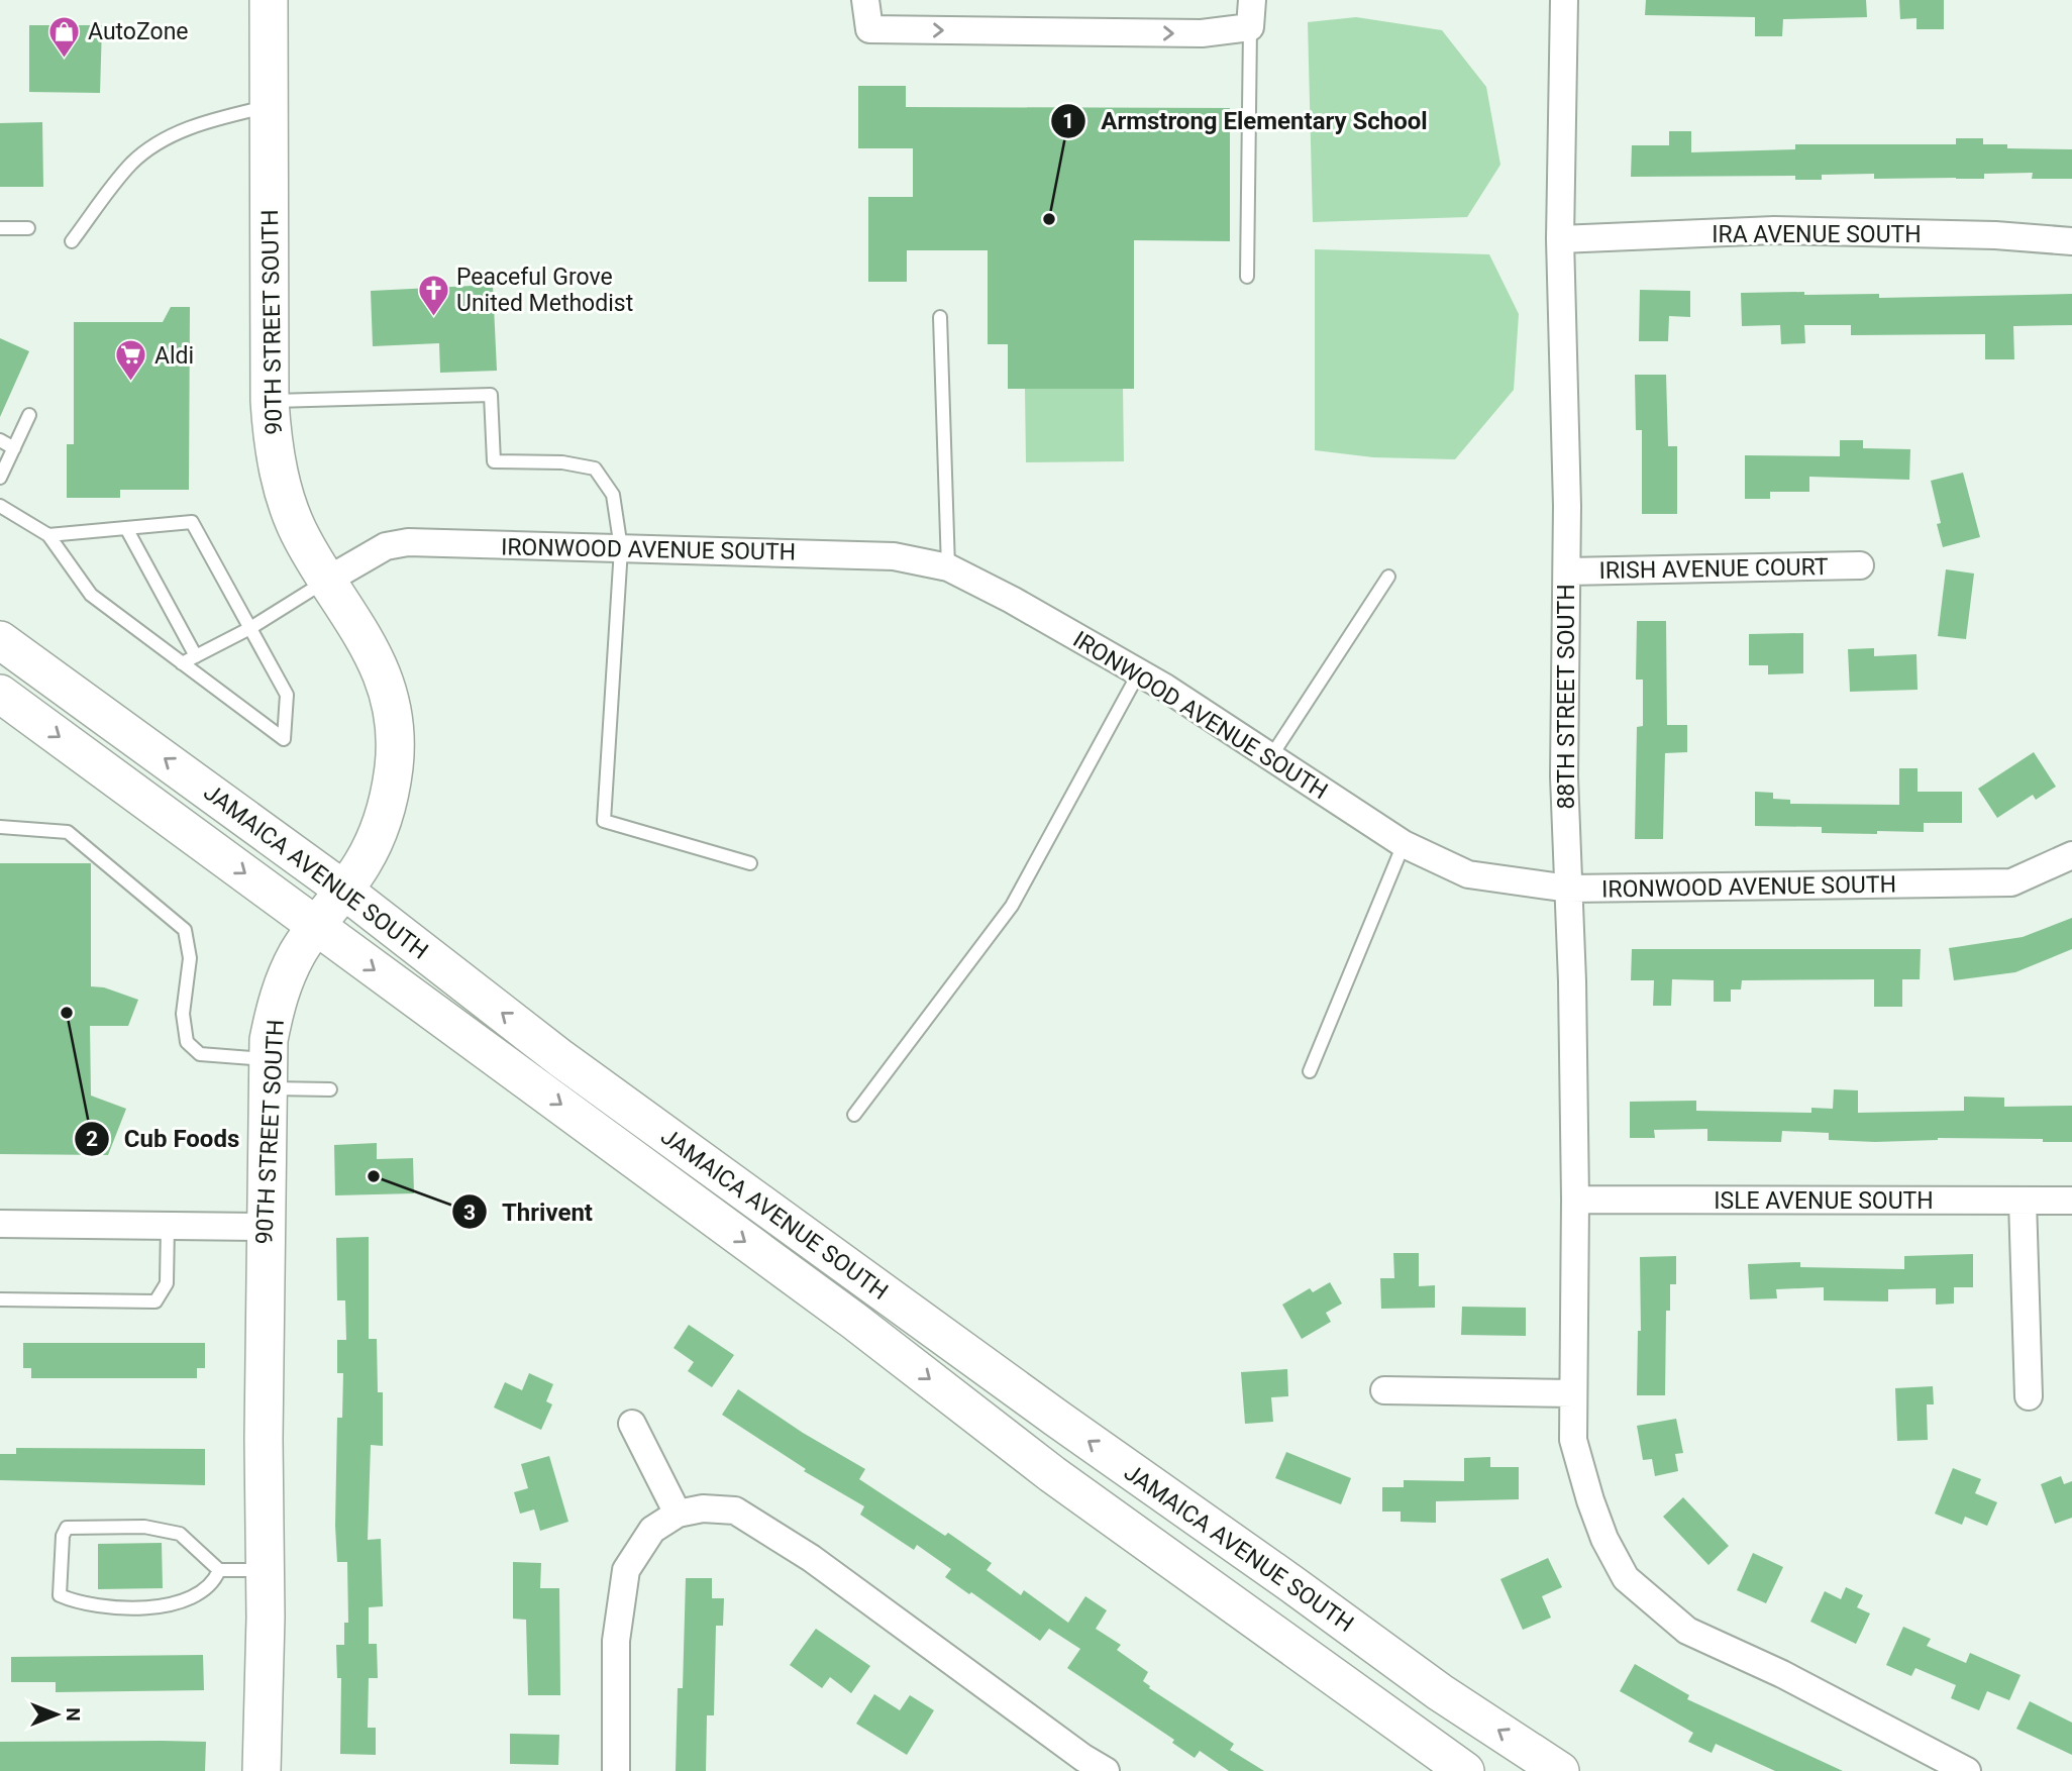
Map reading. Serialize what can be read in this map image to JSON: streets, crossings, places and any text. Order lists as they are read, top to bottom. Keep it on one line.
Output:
{"streets":{"main road":["90TH STREET SOUTH","JAMAICA AVENUE SOUTH"],"street":["IRA AVENUE SOUTH","IRONWOOD AVENUE SOUTH","IRISH AVENUE COURT","88TH STREET SOUTH","ISLE AVENUE SOUTH"]},"crossings":[["IRA AVENUE SOUTH","88TH STREET SOUTH"],["90TH STREET SOUTH","IRONWOOD AVENUE SOUTH"],["90TH STREET SOUTH","JAMAICA AVENUE SOUTH"],["IRONWOOD AVENUE SOUTH","88TH STREET SOUTH"],["IRISH AVENUE COURT","88TH STREET SOUTH"],["88TH STREET SOUTH","ISLE AVENUE SOUTH"]],"places":{"shop":["AutoZone"],"other":["Armstrong Elementary School","Cub Foods","Thrivent"],"church":["Peaceful Grove United Methodist"],"supermarket":["Aldi"]},"north":"right"}
